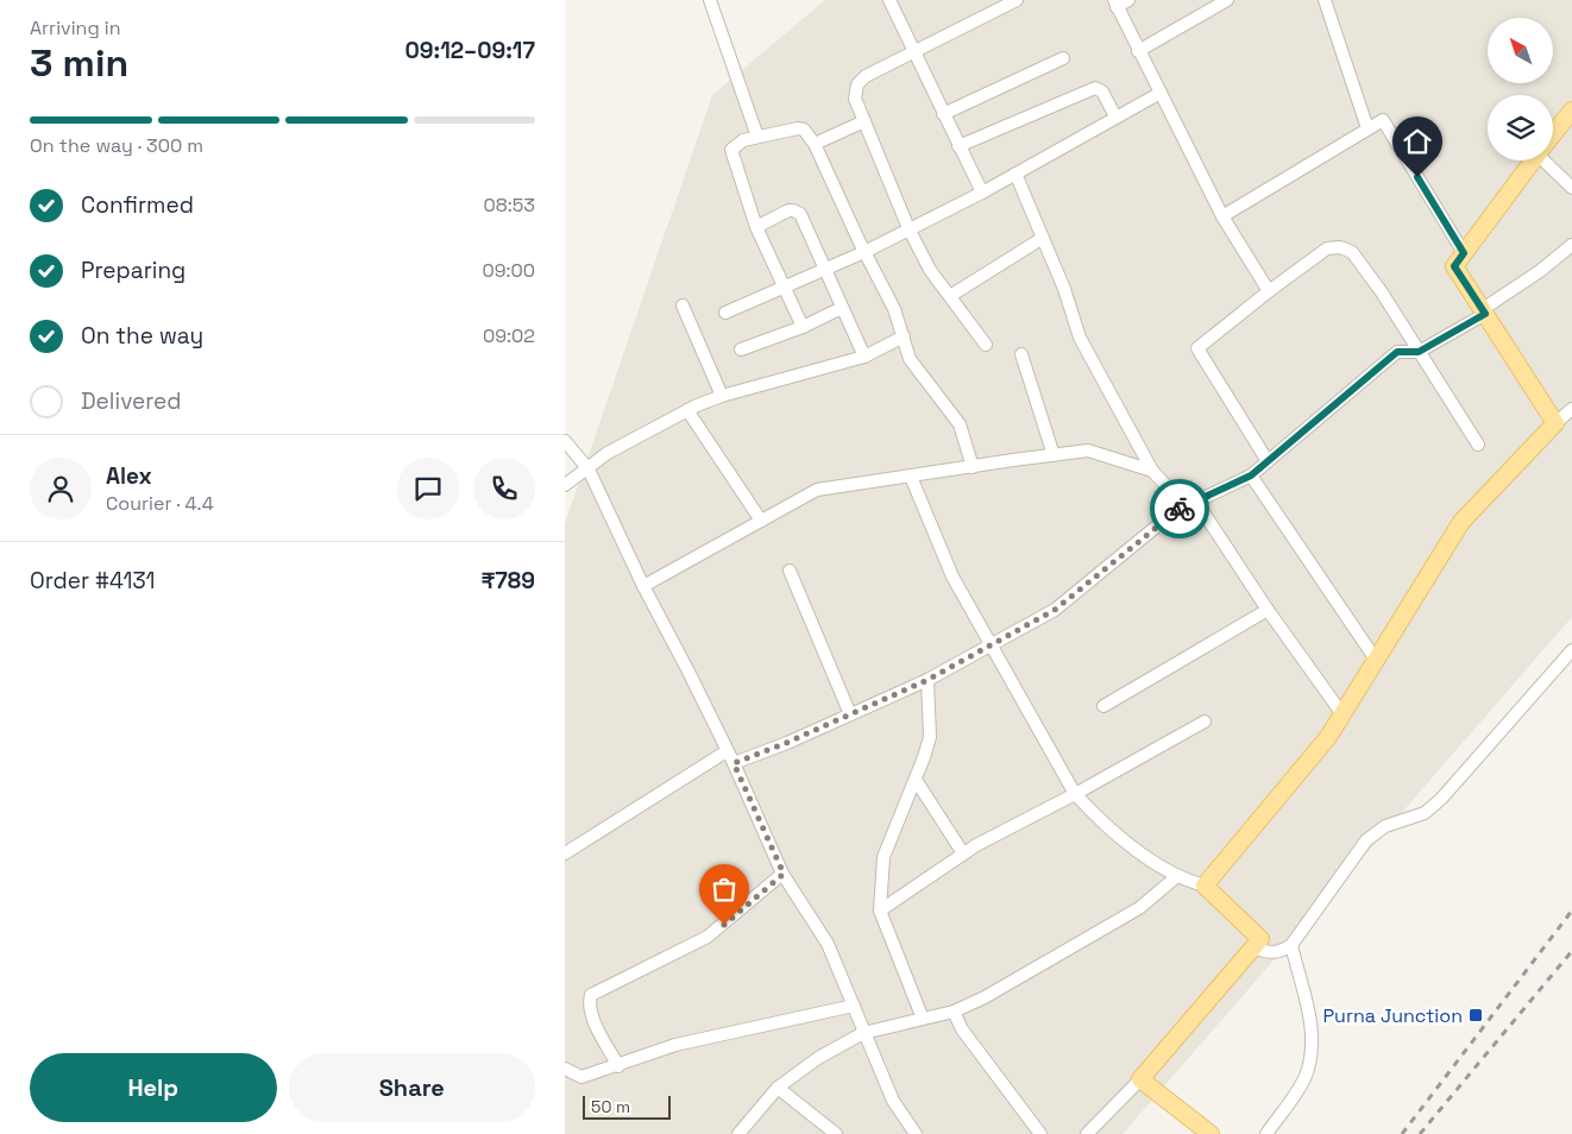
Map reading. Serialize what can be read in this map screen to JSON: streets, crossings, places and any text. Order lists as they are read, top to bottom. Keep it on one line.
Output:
{"places":{"transit":["Purna Junction"]},"scale_bar":"50 m","north":"top left","page":{"heading":["3 min","Arriving in","09:12–09:17"],"panel":["Alex","Courier · 4.4","Order #4131","₹789"],"bar":"On the way · 300 m","list":[["Confirmed","08:53"],["Preparing","09:00"],["On the way","09:02"],"Delivered"],"buttons":["Help","Share"],"scale":"50 m"}}
